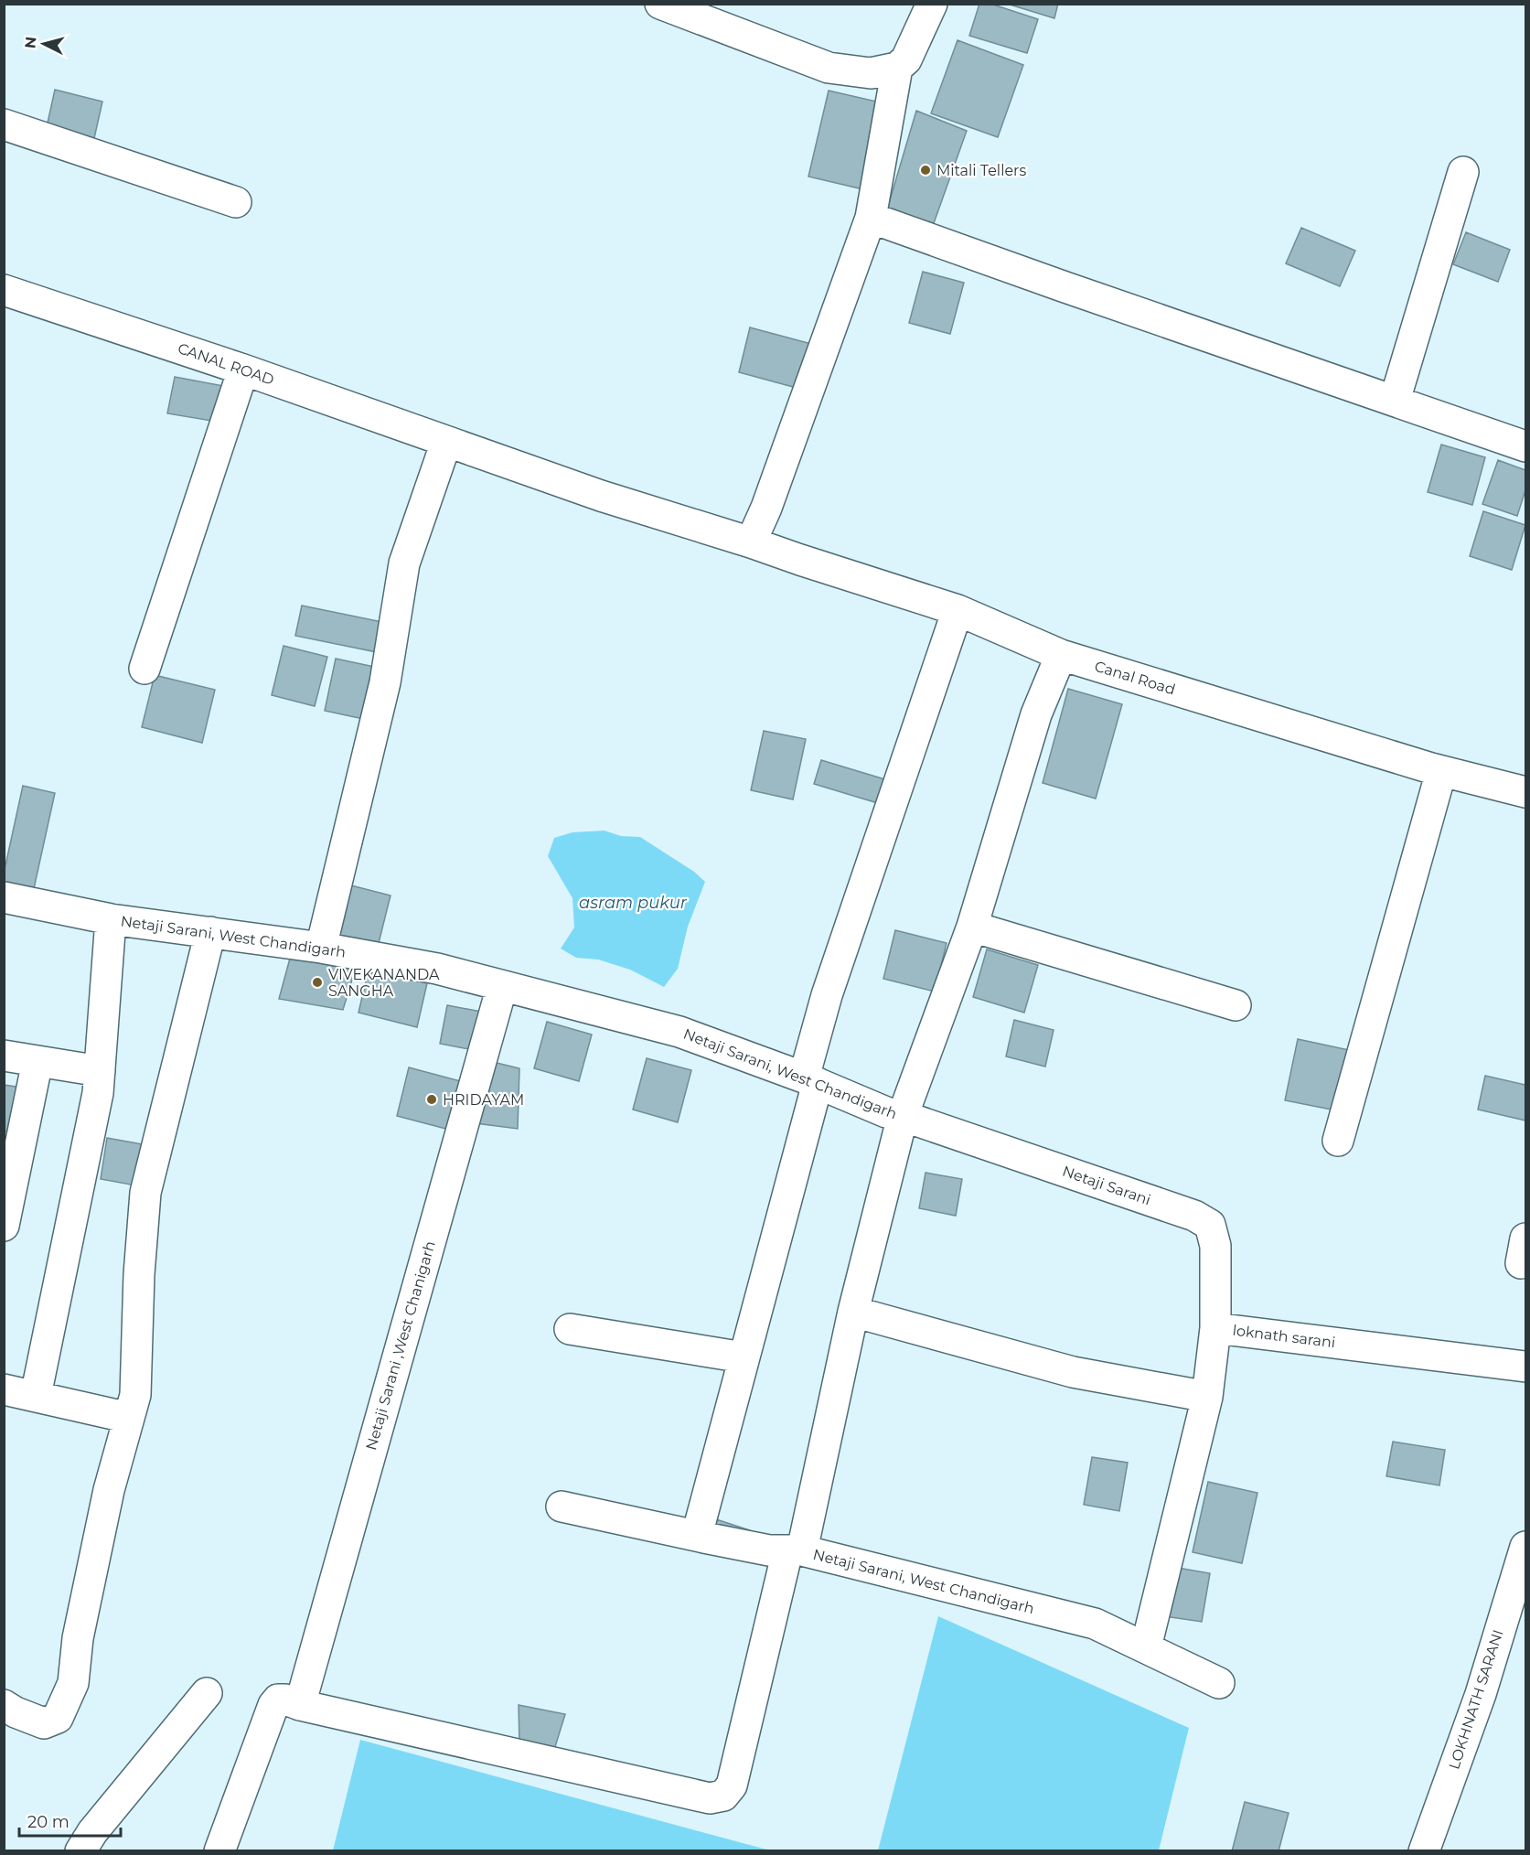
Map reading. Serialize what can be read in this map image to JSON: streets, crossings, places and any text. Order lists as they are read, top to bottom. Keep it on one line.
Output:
{"streets":{"street":["CANAL ROAD","Canal Road","Netaji Sarani, West Chandigarh","Netaji Sarani","loknath sarani","Netaji Sarani ,West Chanigarh","LOKHNATH SARANI"]},"crossings":[["CANAL ROAD","Canal Road"],["Netaji Sarani, West Chandigarh","Netaji Sarani"],["Netaji Sarani, West Chandigarh","loknath sarani"],["Netaji Sarani, West Chandigarh","Netaji Sarani ,West Chanigarh"],["Netaji Sarani","loknath sarani"]],"water":["asram pukur"],"places":["Mitali Tellers","VIVEKANANDA SANGHA","HRIDAYAM"],"scale_bar":"20 m","north":"left"}
